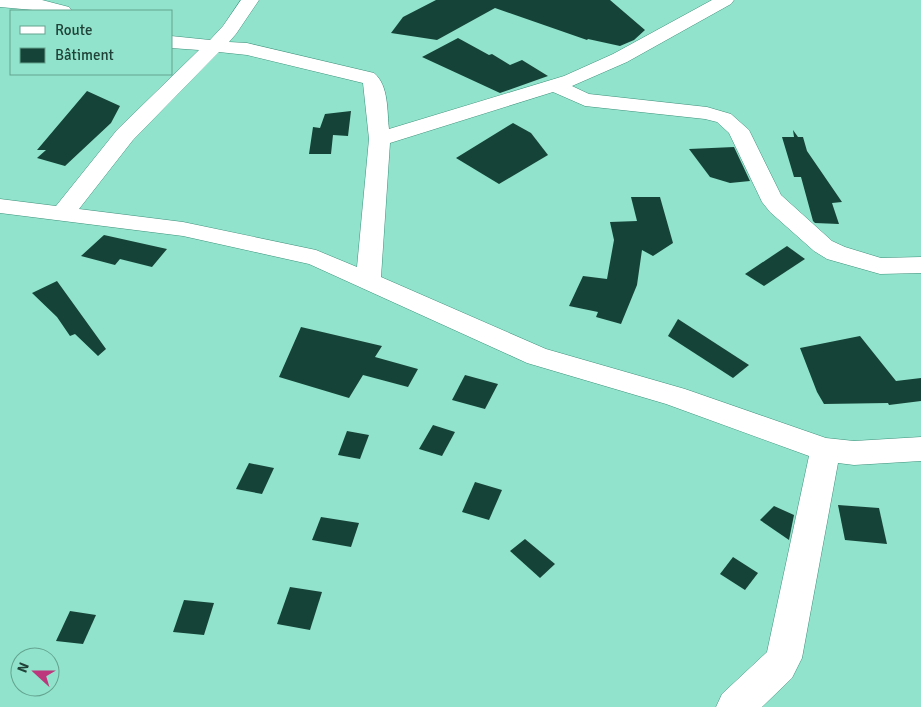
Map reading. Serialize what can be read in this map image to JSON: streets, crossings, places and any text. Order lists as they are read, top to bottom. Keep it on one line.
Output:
{"legend":["Route","Bâtiment"],"north":"left"}
